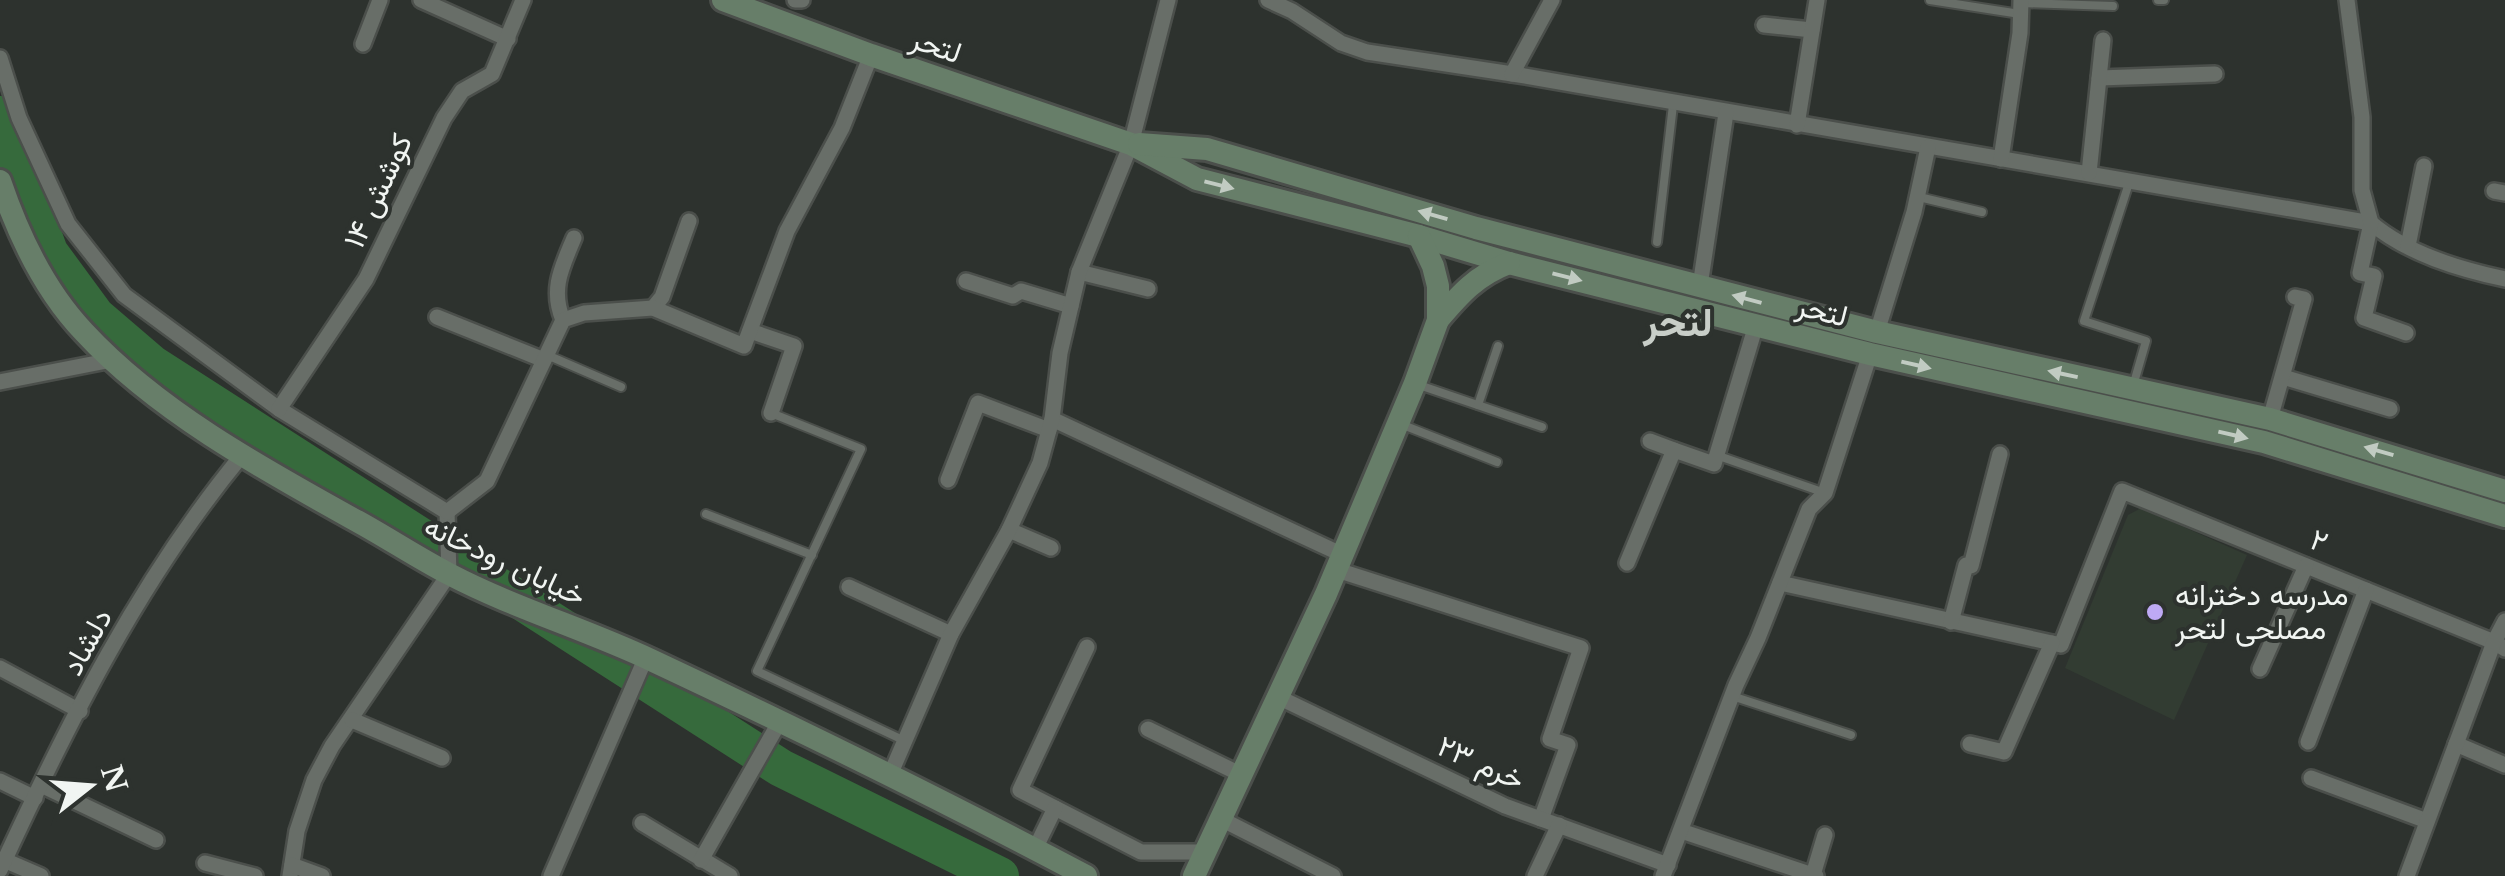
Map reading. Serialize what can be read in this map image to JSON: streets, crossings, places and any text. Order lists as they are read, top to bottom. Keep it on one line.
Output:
{"streets":{"street":["لتحر","کوشش ۱۴","۲","خیابان رودخانه","دلشاد","خرم ۲۳"]},"crossings":[["خیابان رودخانه","دلشاد"]],"districts":["لتحر"],"places":["مدرسه دخترانه مصلحی لتحر"],"north":"right"}
